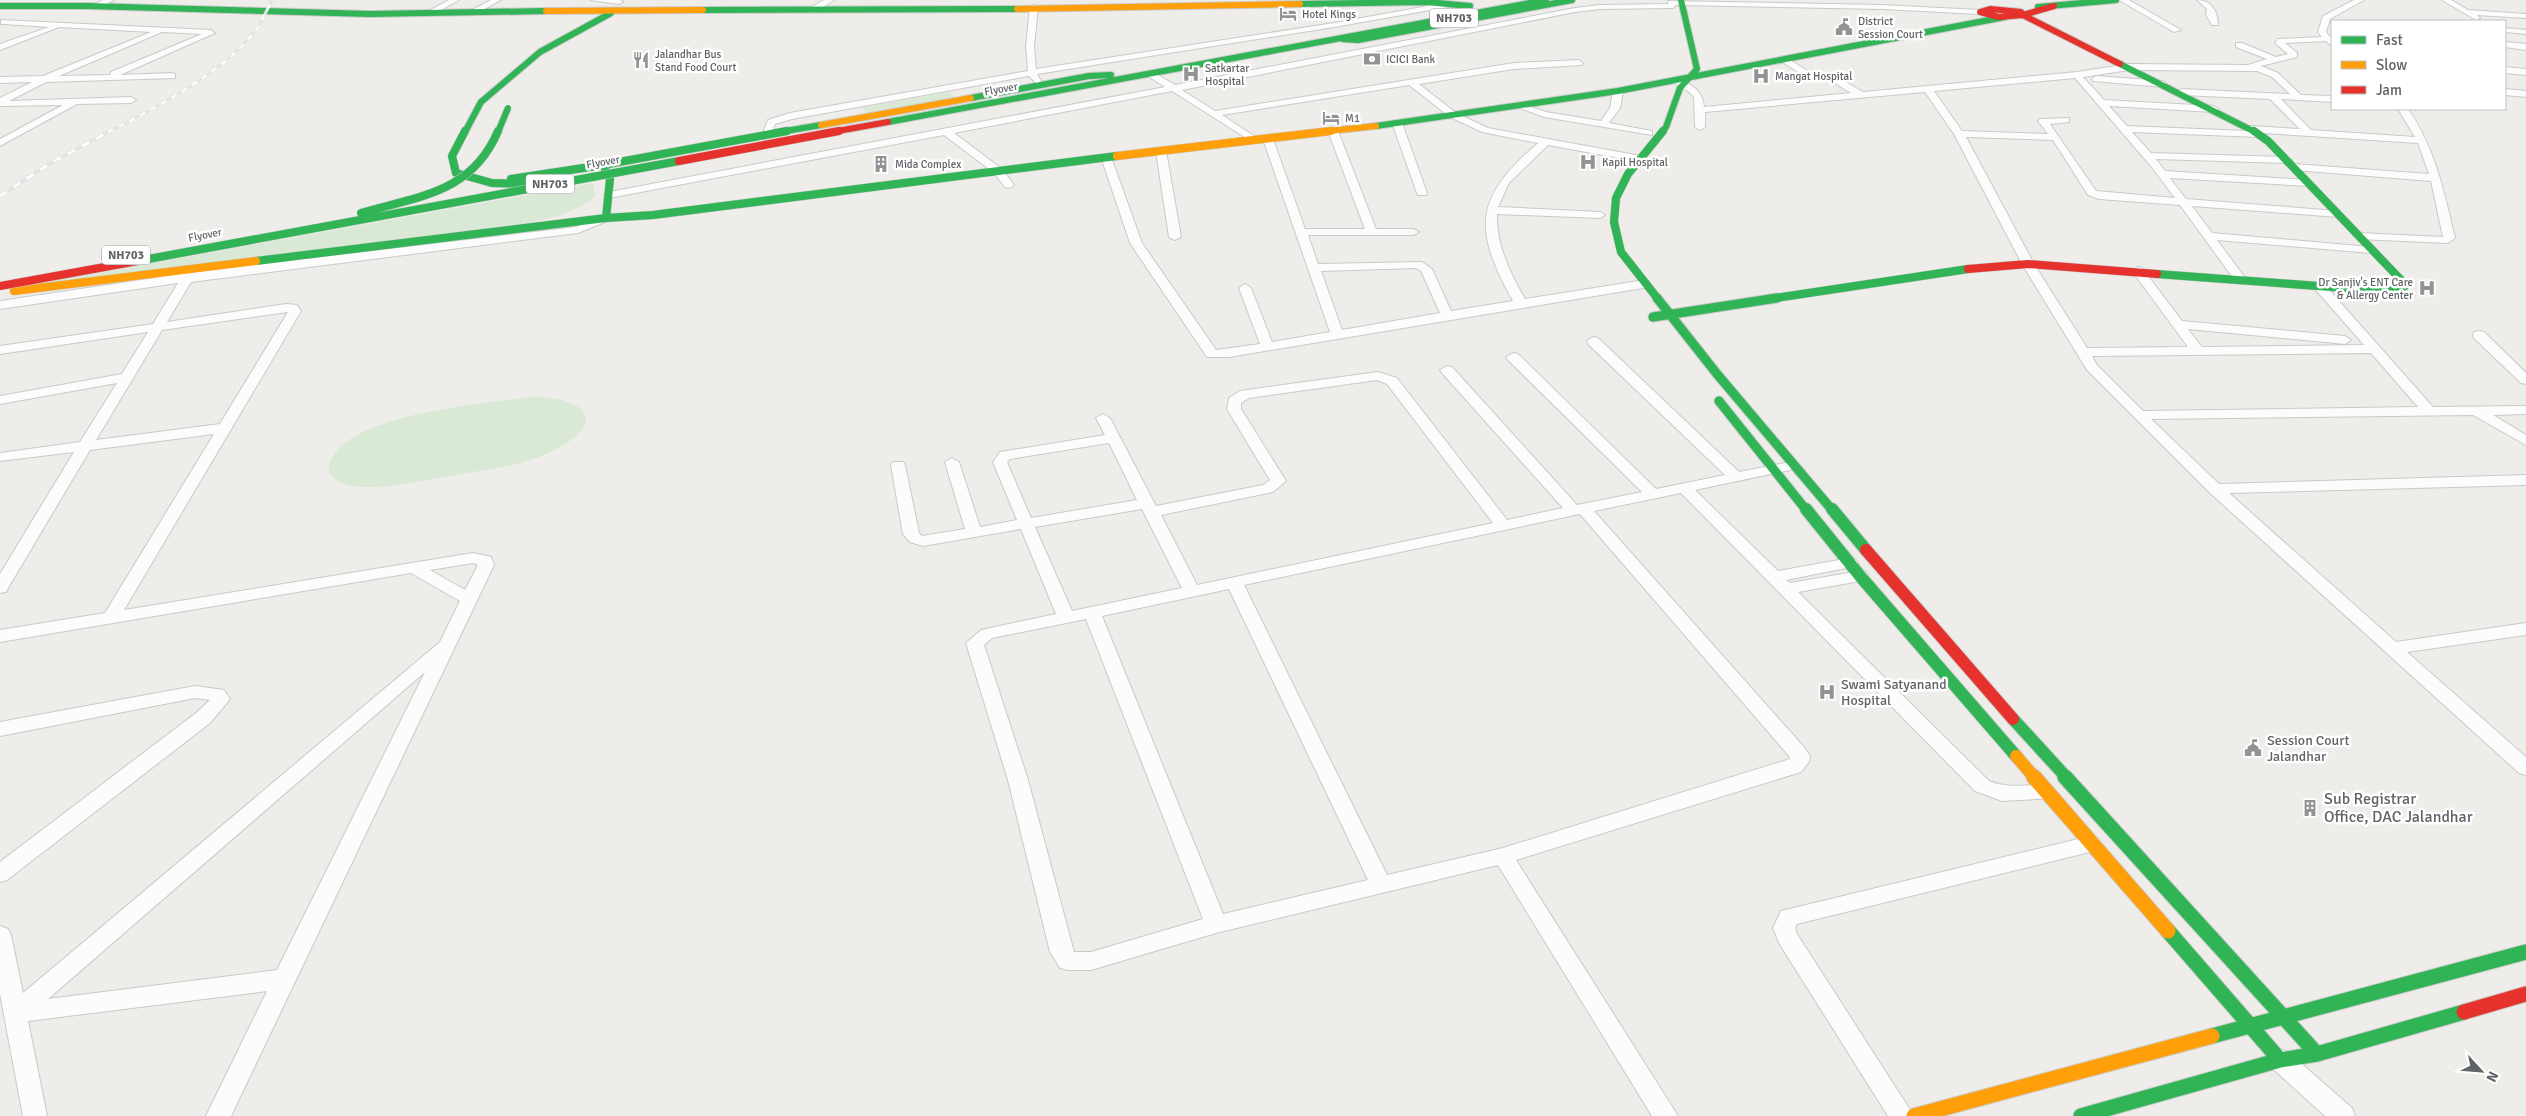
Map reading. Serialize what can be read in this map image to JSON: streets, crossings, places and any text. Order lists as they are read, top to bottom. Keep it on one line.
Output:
{"streets":{"main road":["NH703","Flyover"]},"crossings":[["NH703","Flyover"]],"places":{"hotel":["Hotel Kings","M1"],"public building":["District Session Court","Session Court Jalandhar"],"bank":["ICICI Bank"],"restaurant":["Jalandhar Bus Stand Food Court"],"hospital":["Satkartar Hospital","Mangat Hospital","Kapil Hospital","Dr Sanjiv's ENT Care & Allergy Center","Swami Satyanand Hospital"],"building":["Mida Complex","Sub Registrar Office, DAC Jalandhar"]},"legend":["Fast","Slow","Jam"],"north":"bottom right"}
